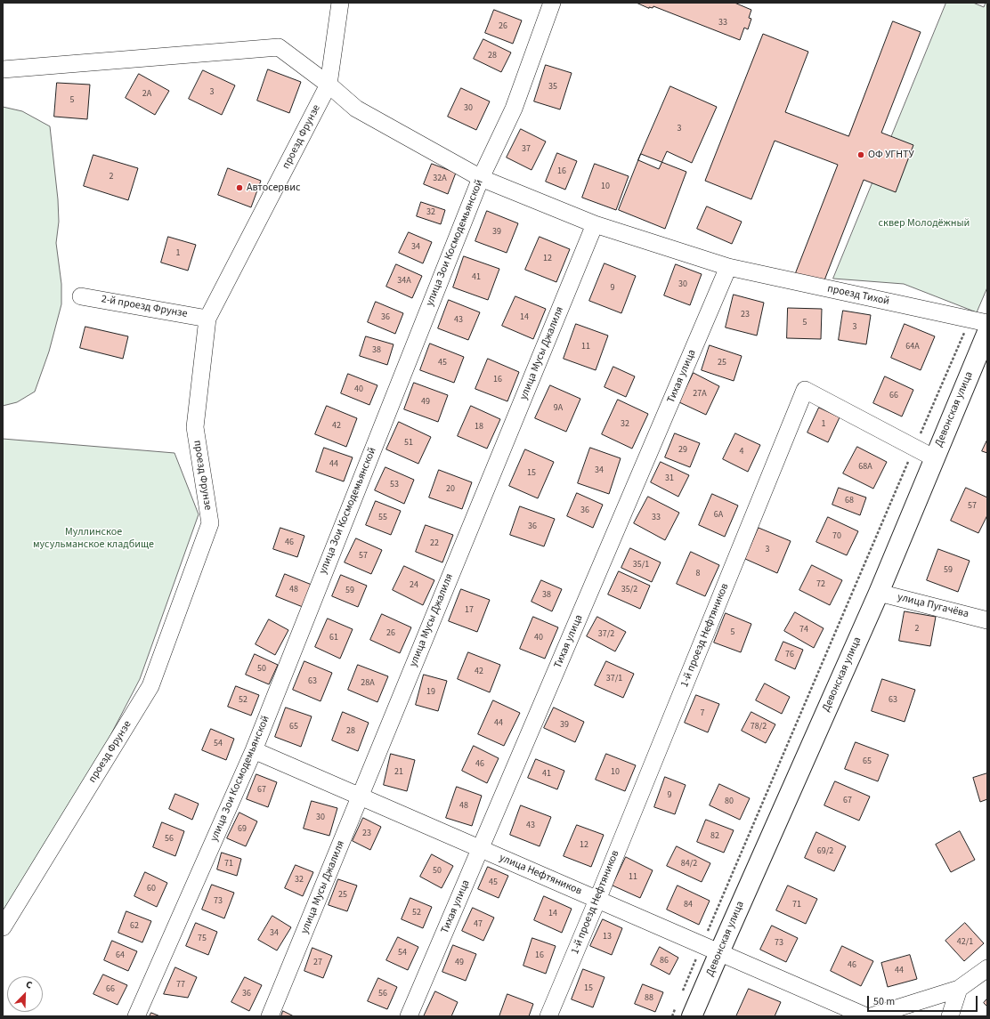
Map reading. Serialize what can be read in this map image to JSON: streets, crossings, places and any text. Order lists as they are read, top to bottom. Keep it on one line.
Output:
{"streets":{"main road":["Девонская улица"],"street":["проезд Фрунзе","улица Зои Космодемьянской","проезд Тихой","2-й проезд Фрунзе","улица Мусы Джалиля","Тихая улица","улица Пугачёва","1-й проезд Нефтяников","улица Нефтяников"]},"crossings":[["проезд Фрунзе","проезд Тихой"],["проезд Фрунзе","2-й проезд Фрунзе"],["улица Зои Космодемьянской","проезд Тихой"],["улица Зои Космодемьянской","улица Нефтяников"],["проезд Тихой","улица Мусы Джалиля"],["проезд Тихой","Тихая улица"],["улица Мусы Джалиля","улица Нефтяников"],["Тихая улица","улица Нефтяников"],["Девонская улица","улица Пугачёва"],["Девонская улица","1-й проезд Нефтяников"],["Девонская улица","улица Нефтяников"],["1-й проезд Нефтяников","улица Нефтяников"]],"parks":["сквер Молодёжный","Муллинское мусульманское кладбище"],"places":["ОФ УГНТУ","Автосервис"],"house_numbers":["33","26","28","35","3","2А","5","30","3","37","16","2","32А","10","32","39","34","1","12","41","34А","30","9","23","36","14","43","5","3","11","64А","38","45","25","16","40","27А","66","49","9А","32","1","42","18","51","29","4","44","68А","34","15","31","53","20","68","57","36","6А","55","33","36","70","46","22","3","57","35/1","59","8","72","24","48","35/2","59","38","17","2","74","5","26","37/2","61","40","76","50","42","37/1","63","28А","19","52","63","7","44","39","65","78/2","28","54","65","46","21","10","41","67","9","67","80","48","30","43","69","23","82","56","12","69/2","71","84/2","50","11","32","45","60","25","73","84","71","52","14","47","62","34","13","75","42/1","73","54","64","16","86","27","49","46","44","77","15","66","36","56","88"],"scale_bar":"50 m","north":"top right"}
